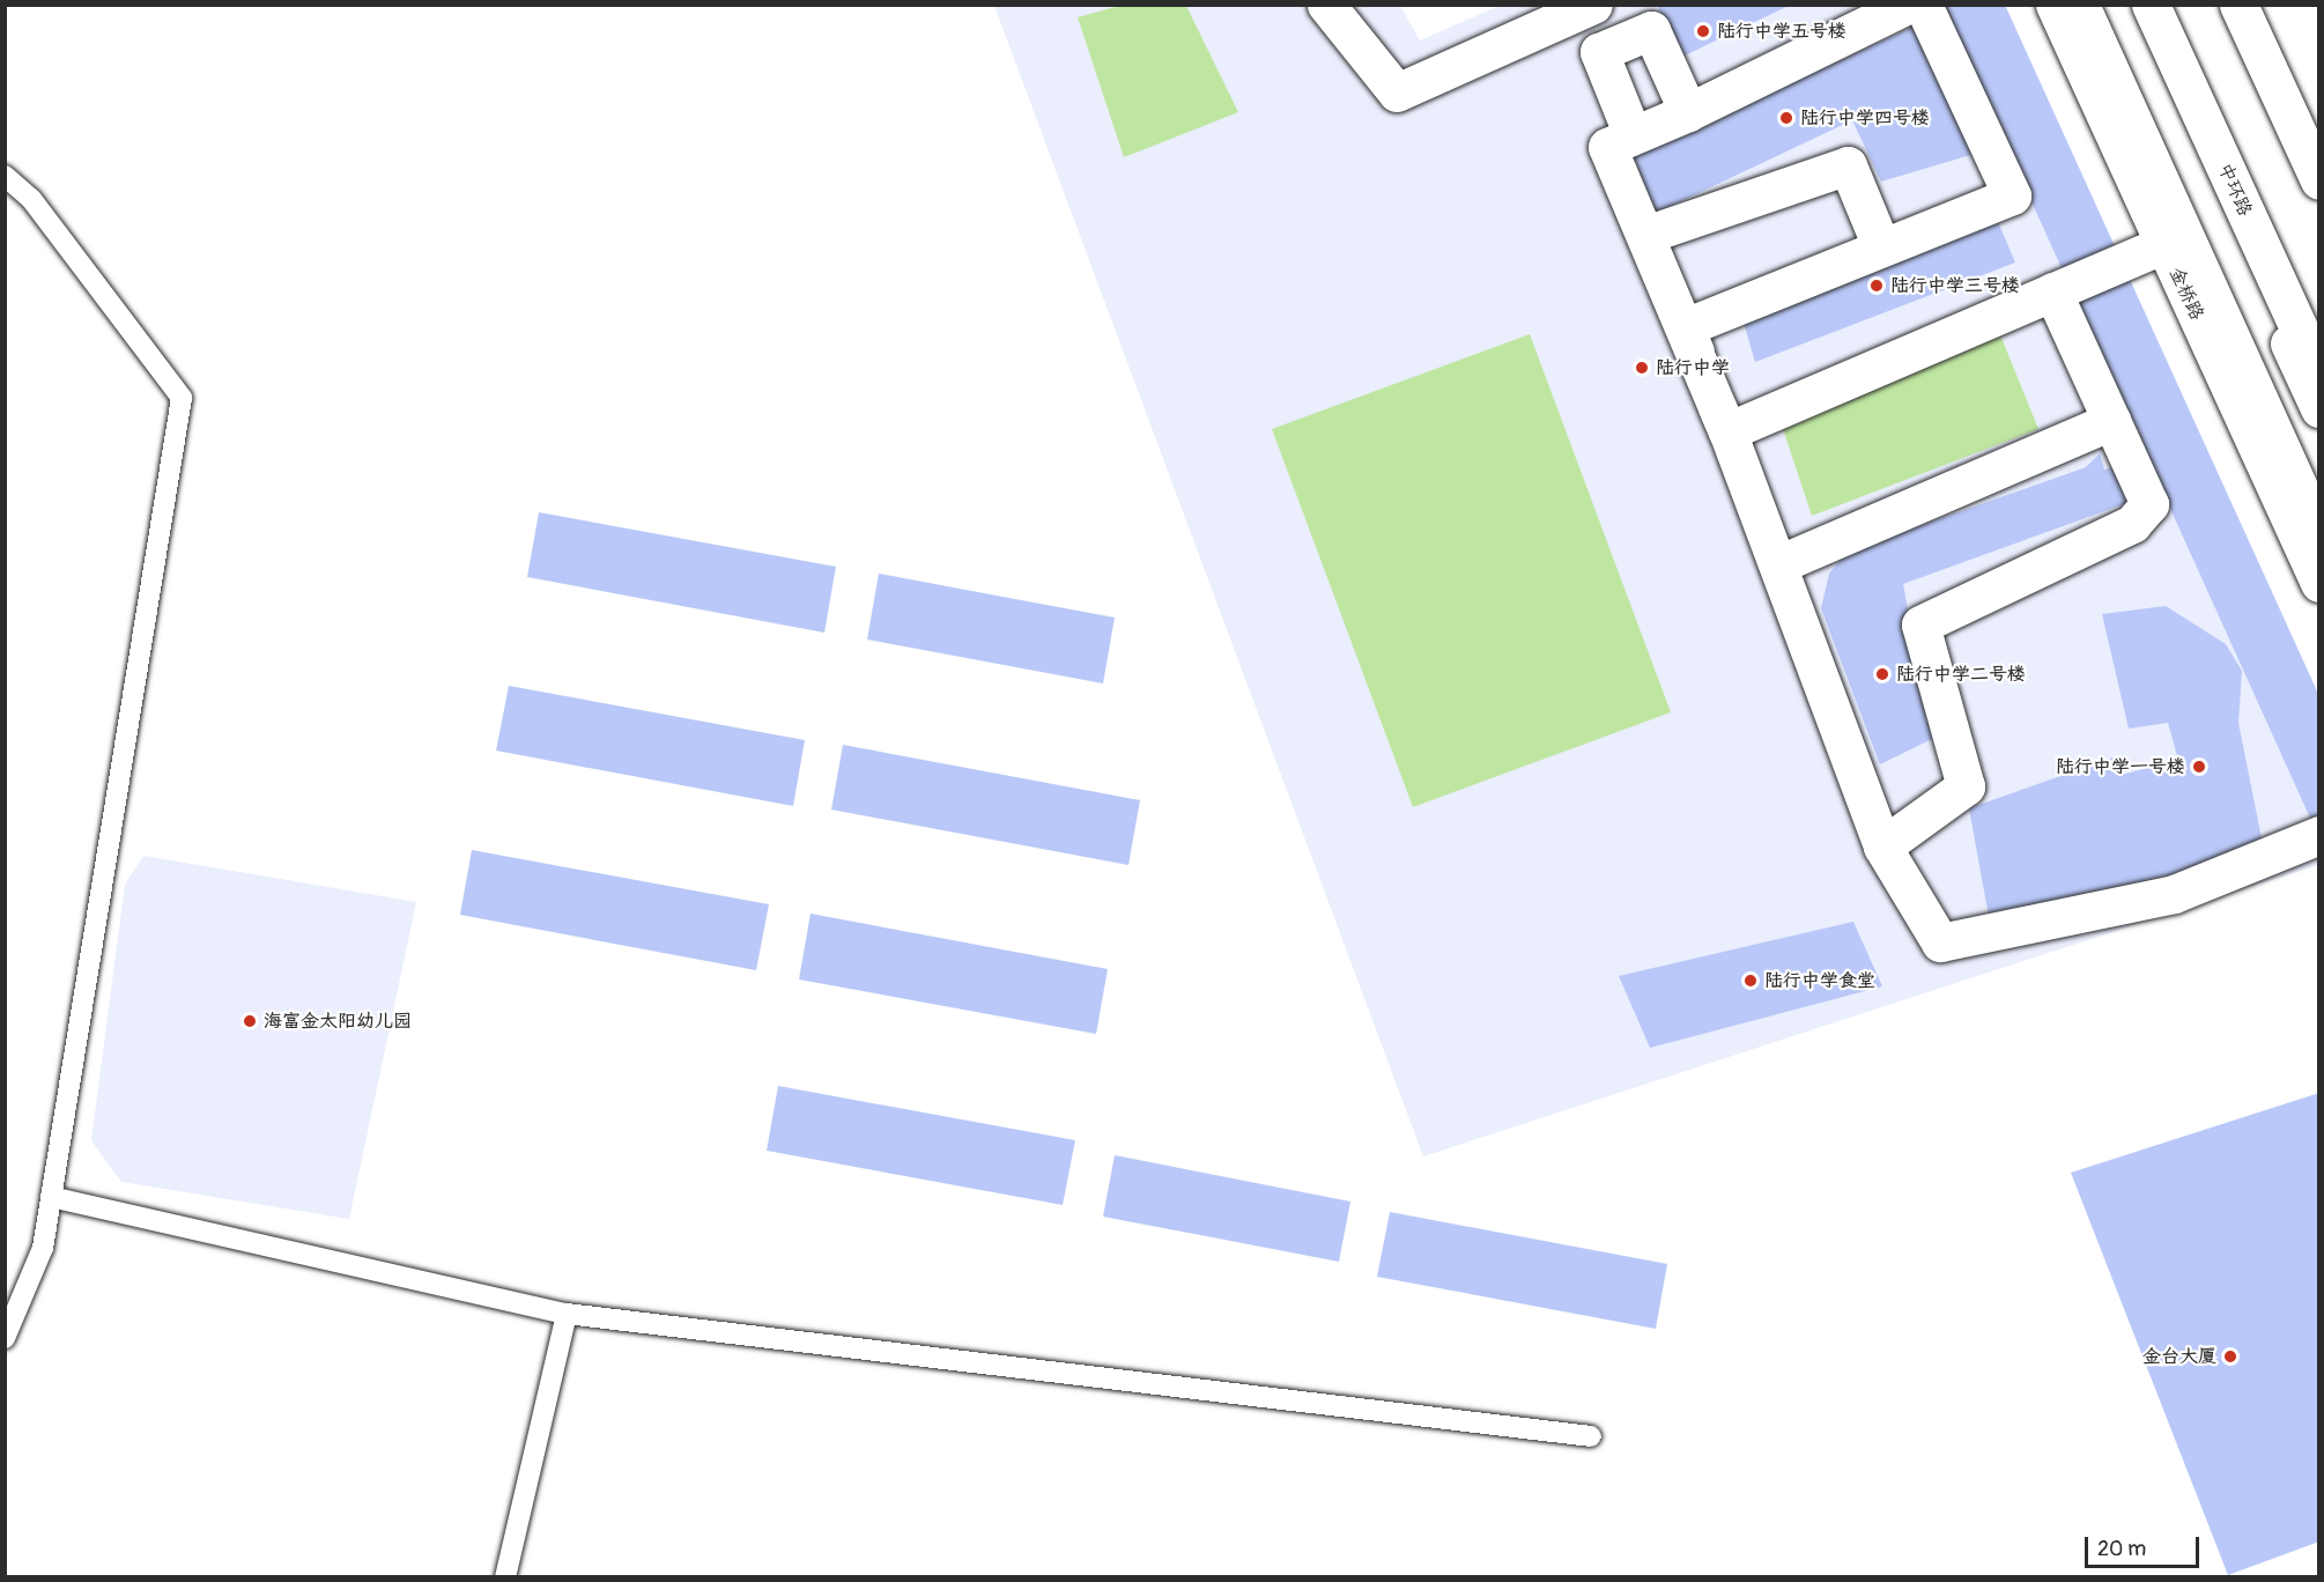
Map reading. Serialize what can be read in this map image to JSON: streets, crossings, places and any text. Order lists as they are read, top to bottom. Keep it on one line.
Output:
{"streets":{"main road":["中环路","金桥路"]},"places":["陆行中学五号楼","陆行中学四号楼","陆行中学三号楼","陆行中学","陆行中学二号楼","陆行中学一号楼","陆行中学食堂","海富金太阳幼儿园","金台大厦"],"scale_bar":"20 m"}
